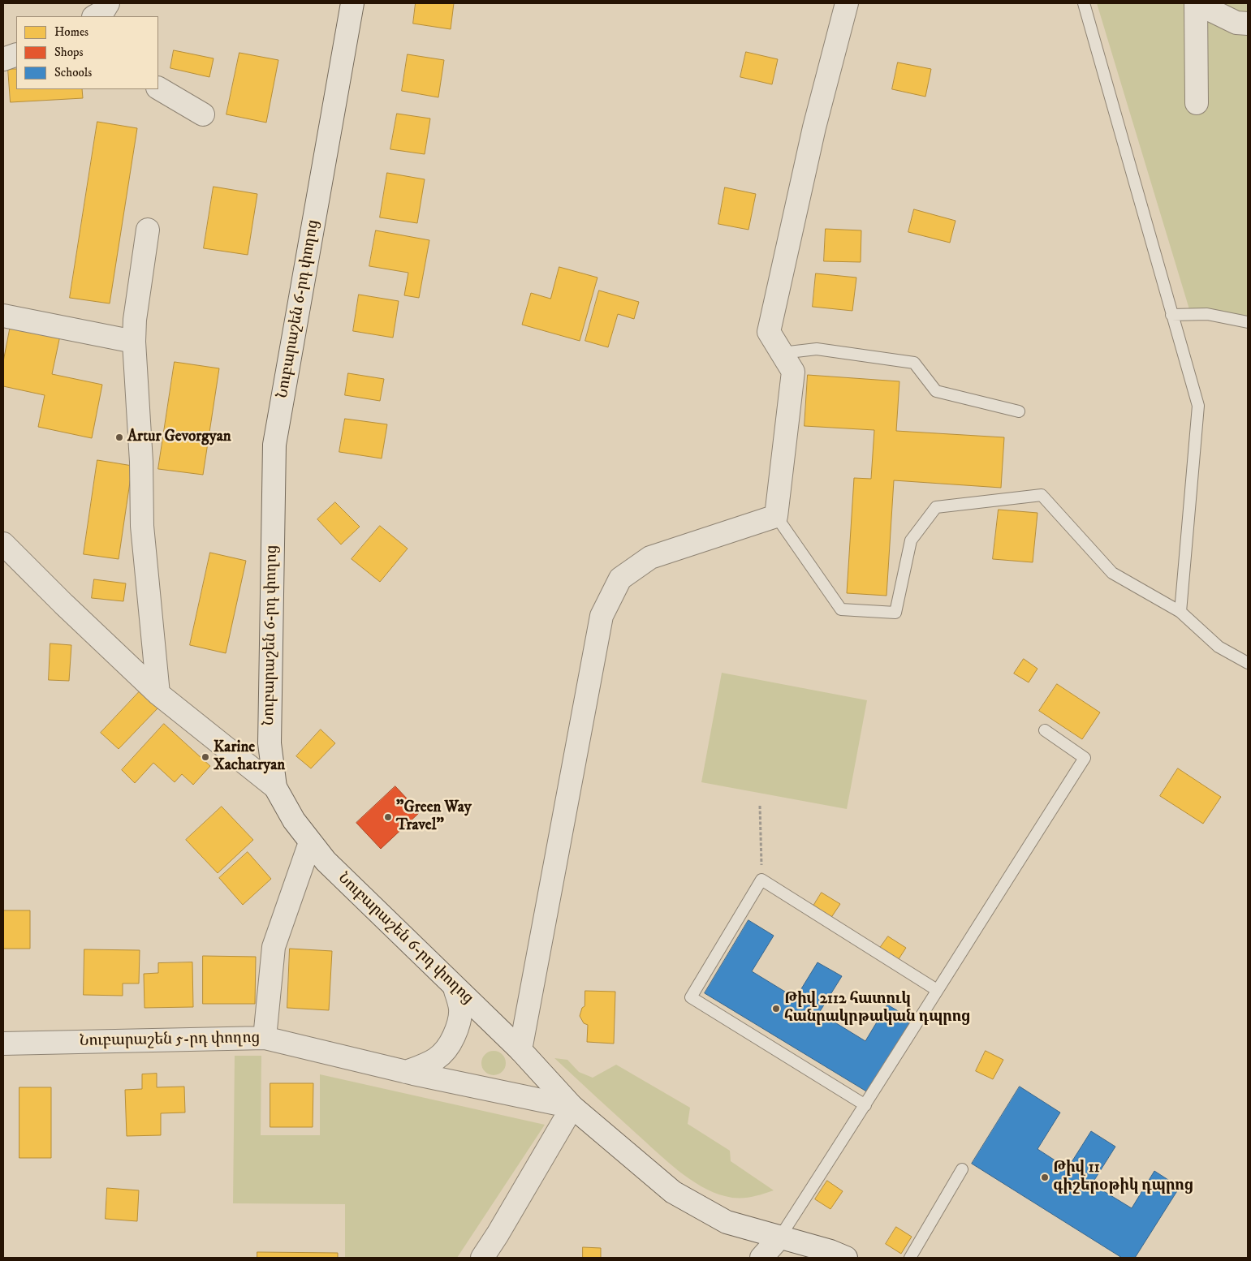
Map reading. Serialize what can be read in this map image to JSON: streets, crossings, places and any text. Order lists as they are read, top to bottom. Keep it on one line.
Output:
{"streets":{"street":["Նուբարաշեն 6-րդ փողոց","Նուբարաշեն 5-րդ փողոց"]},"crossings":[["Նուբարաշեն 6-րդ փողոց","Նուբարաշեն 5-րդ փողոց"]],"places":["Artur Gevorgyan","Karine Xachatryan","\"Green Way Travel\"","Թիվ 2112 հատուկ հանրակրթական դպրոց","Թիվ 11 գիշերօթիկ դպրոց"],"legend":["Homes","Shops","Schools"]}
